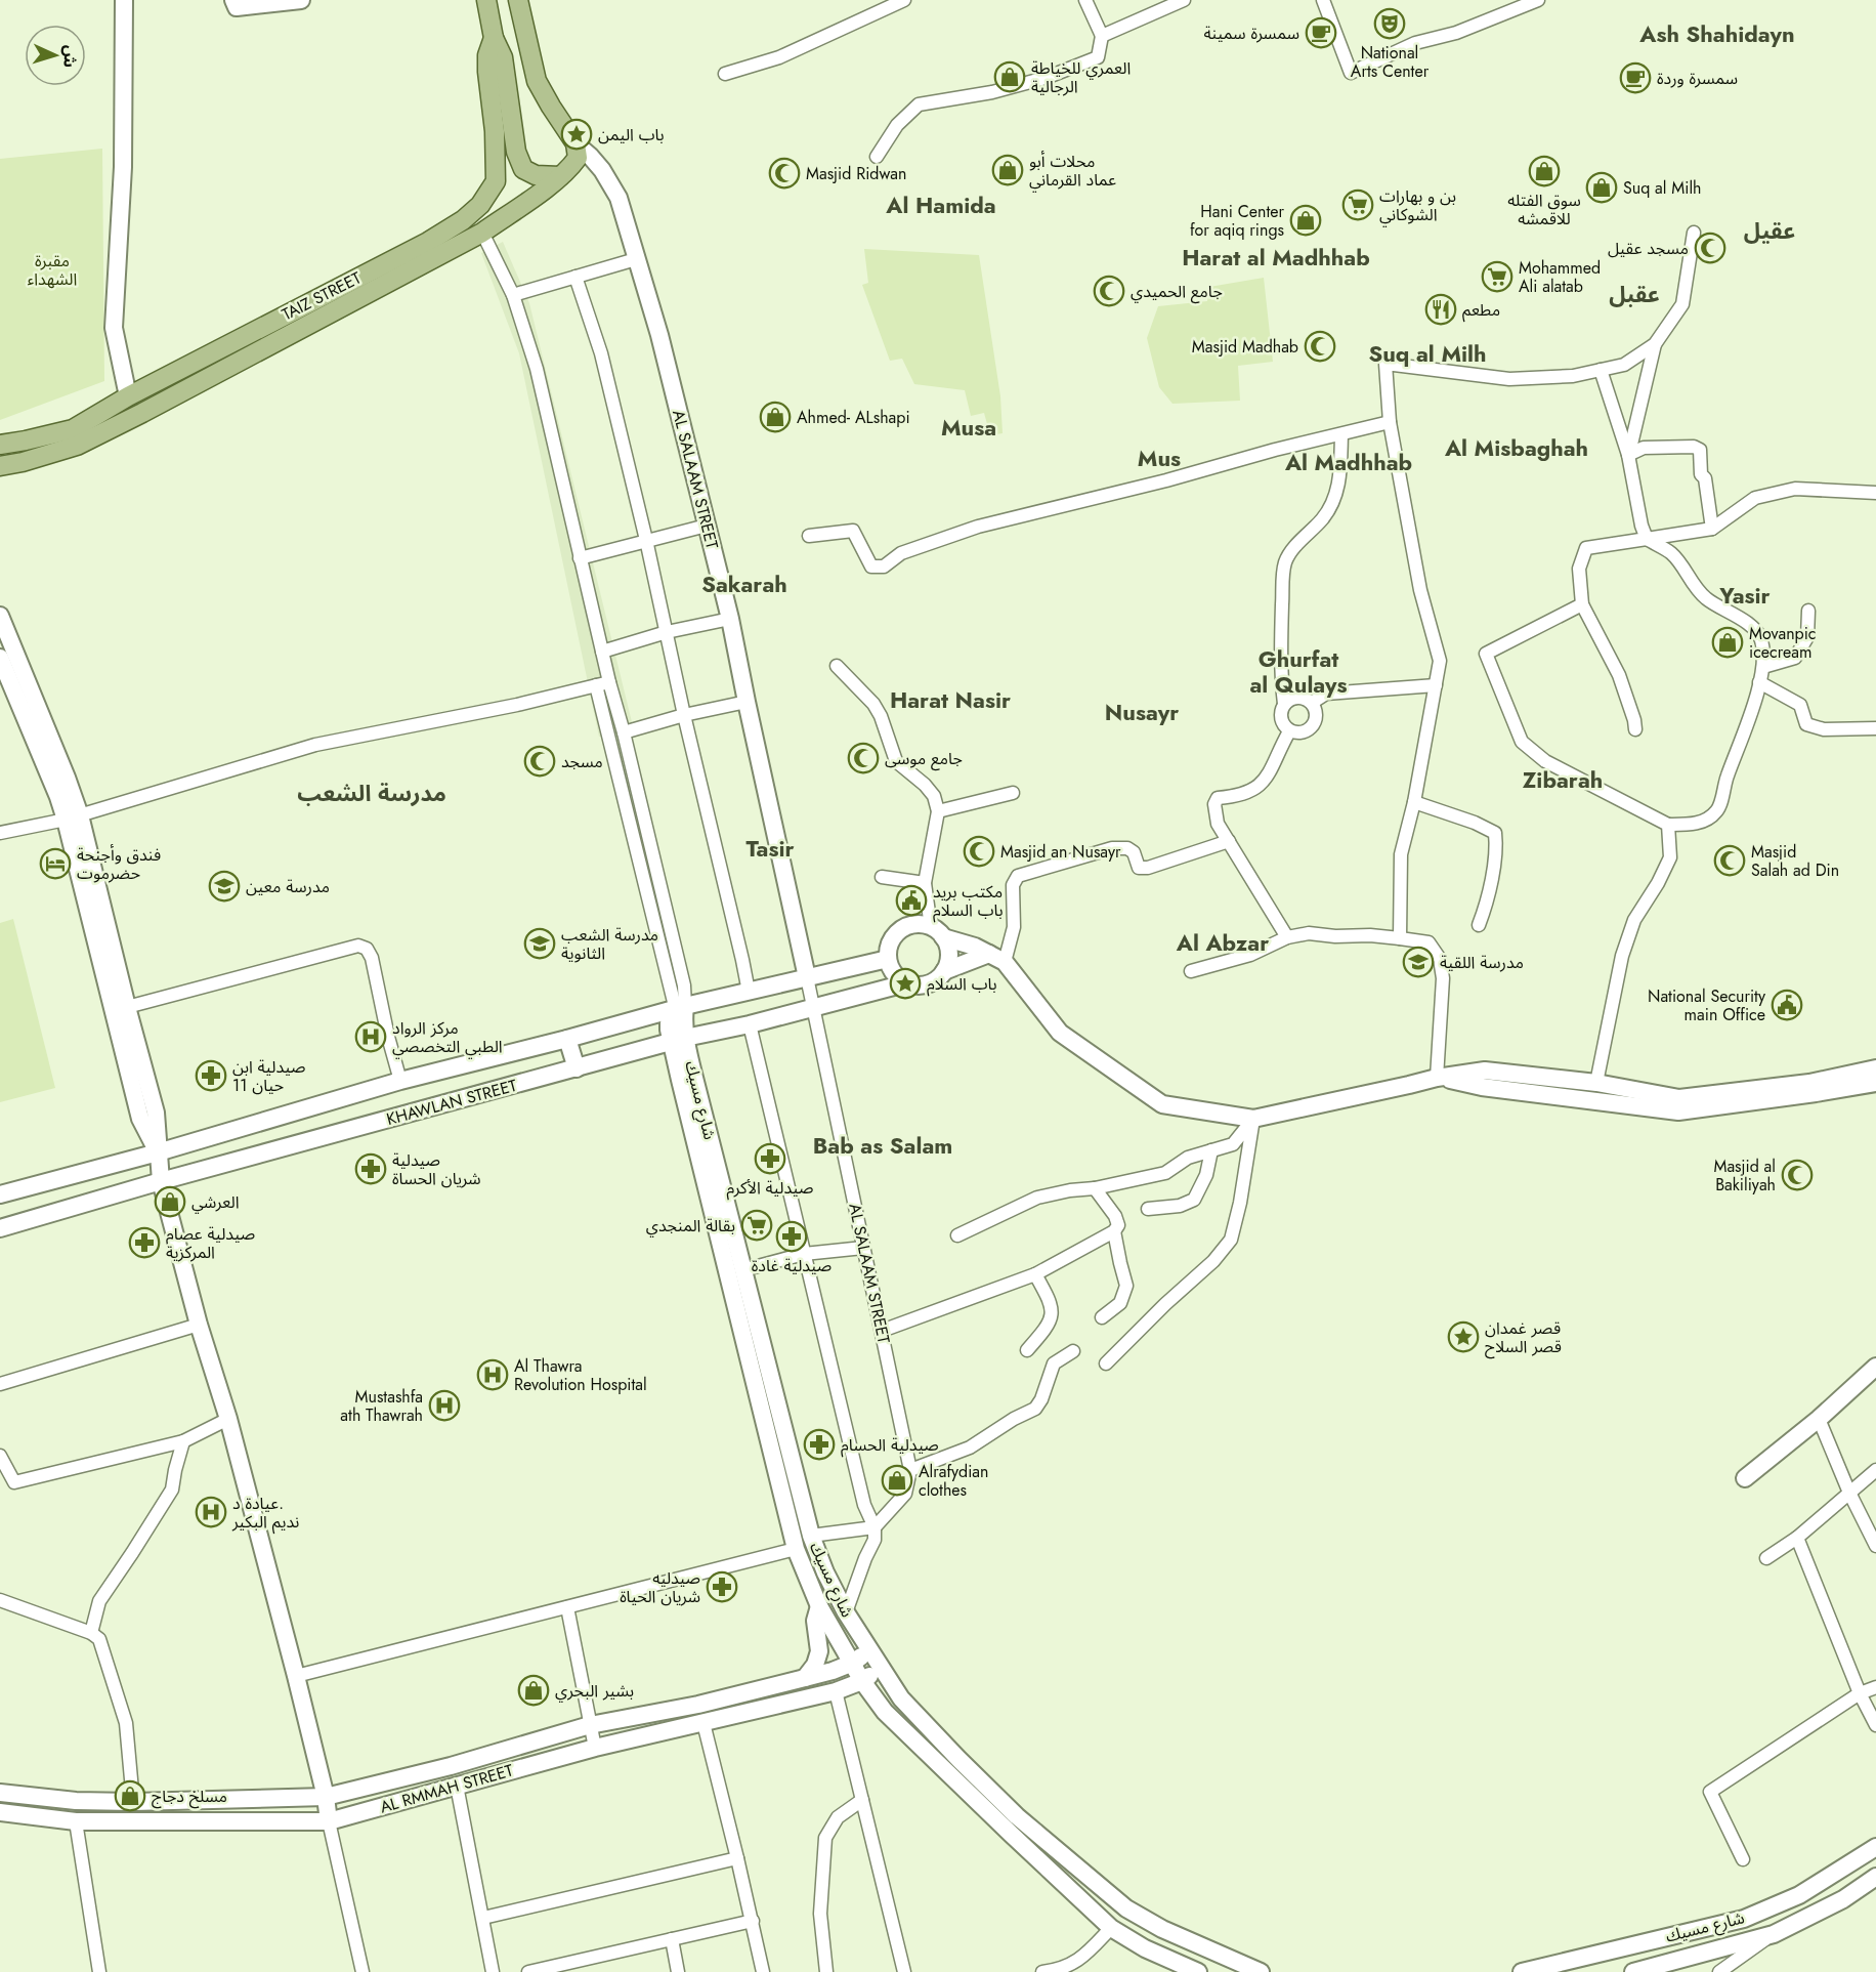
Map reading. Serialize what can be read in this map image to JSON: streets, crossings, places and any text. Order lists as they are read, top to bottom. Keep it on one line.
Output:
{"streets":{"main road":["TAIZ STREET"],"street":["AL SALAAM STREET","شارع مسيك","KHAWLAN STREET","AL RMMAH STREET"]},"crossings":[["TAIZ STREET","AL SALAAM STREET"],["AL SALAAM STREET","KHAWLAN STREET"],["شارع مسيك","KHAWLAN STREET"],["شارع مسيك","AL RMMAH STREET"]],"districts":["Ash Shahidayn","Al Hamida","عقيل","Harat al Madhhab","عقبل","Suq al Milh","Musa","Al Misbaghah","Mus","Al Madhhab","Sakarah","Yasir","Ghurfat al Qulays","Harat Nasir","Nusayr","Zibarah","مدرسة الشعب","Tasir","Al Abzar","Bab as Salam"],"parks":["مقبرة الشهداء"],"places":{"theatre":["National Arts Center"],"cafe":["سمسرة سمينة","سمسرة وردة"],"shop":["العمري للخياطة الرجالية","محلات أبو عماد القرماني","سوق الفتله للاقمشه","Suq al Milh","Hani Center for aqiq rings","Ahmed- ALshapi","Movanpic icecream","العرشي","Alrafydian clothes","بشير البحري","مسلخ دجاج"],"place":["باب اليمن","باب السلام","قصر غمدان قصر السلاح"],"mosque":["Masjid Ridwan","مسجد عقيل","جامع الحميدي","Masjid Madhab","جامع موسى","مسجد","Masjid an Nusayr","Masjid Salah ad Din","Masjid al Bakiliyah"],"supermarket":["بن و بهارات الشوكاني","Mohammed Ali alatab","بقالة المنجدي"],"restaurant":["مطعم"],"hotel":["فندق وأجنحة حضرموت"],"school or university":["مدرسة معين","مدرسة الشعب الثانوية","مدرسة اللقية"],"public building":["مكتب بريد باب السلام","National Security main Office"],"hospital":["مركز الرواد الطبي التخصصي","Al Thawra Revolution Hospital","Mustashfa ath Thawrah","عيادة د. نديم البكير"],"pharmacy":["صيدلية ابن حيان 11","صيدلية الأكرم","صيدلية شريان الحساة","صيدلية غادة","صيدلية عصام المركزية","صيدلية الحسام","صيدليه شريان الحياة"]},"north":"right"}
